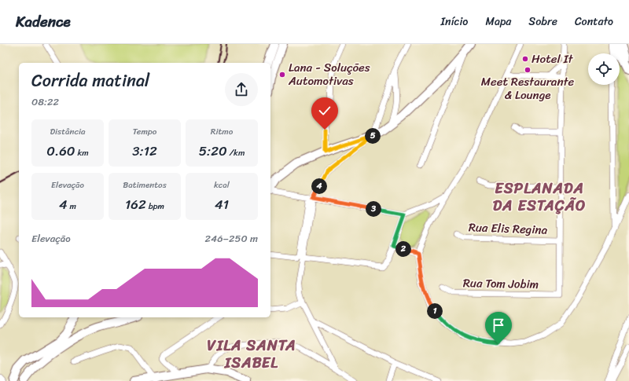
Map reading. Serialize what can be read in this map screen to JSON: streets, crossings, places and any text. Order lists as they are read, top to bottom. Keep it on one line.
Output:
{"streets":{"street":["Rua Elis Regina","Rua Tom Jobim"]},"crossings":[["Rua Elis Regina","Rua Tom Jobim"]],"districts":["ESPLANADA DA ESTAÇÃO","VILA SANTA ISABEL"],"places":["Hotel It","Meet Restaurante & Lounge","Lana - Soluções Automotivas"],"page":{"header":"Kadence","nav":["Início","Mapa","Sobre","Contato"],"heading":["Corrida matinal","08:22"],"stats":[["Distância","0.60 km"],["Tempo","3:12"],["Ritmo","5:20 /km"],["Elevação","4 m"],["Batimentos","162 bpm"],["kcal","41"]],"pins":["5","4","3","2","1"],"chart":["Elevação","246–250 m"]}}
